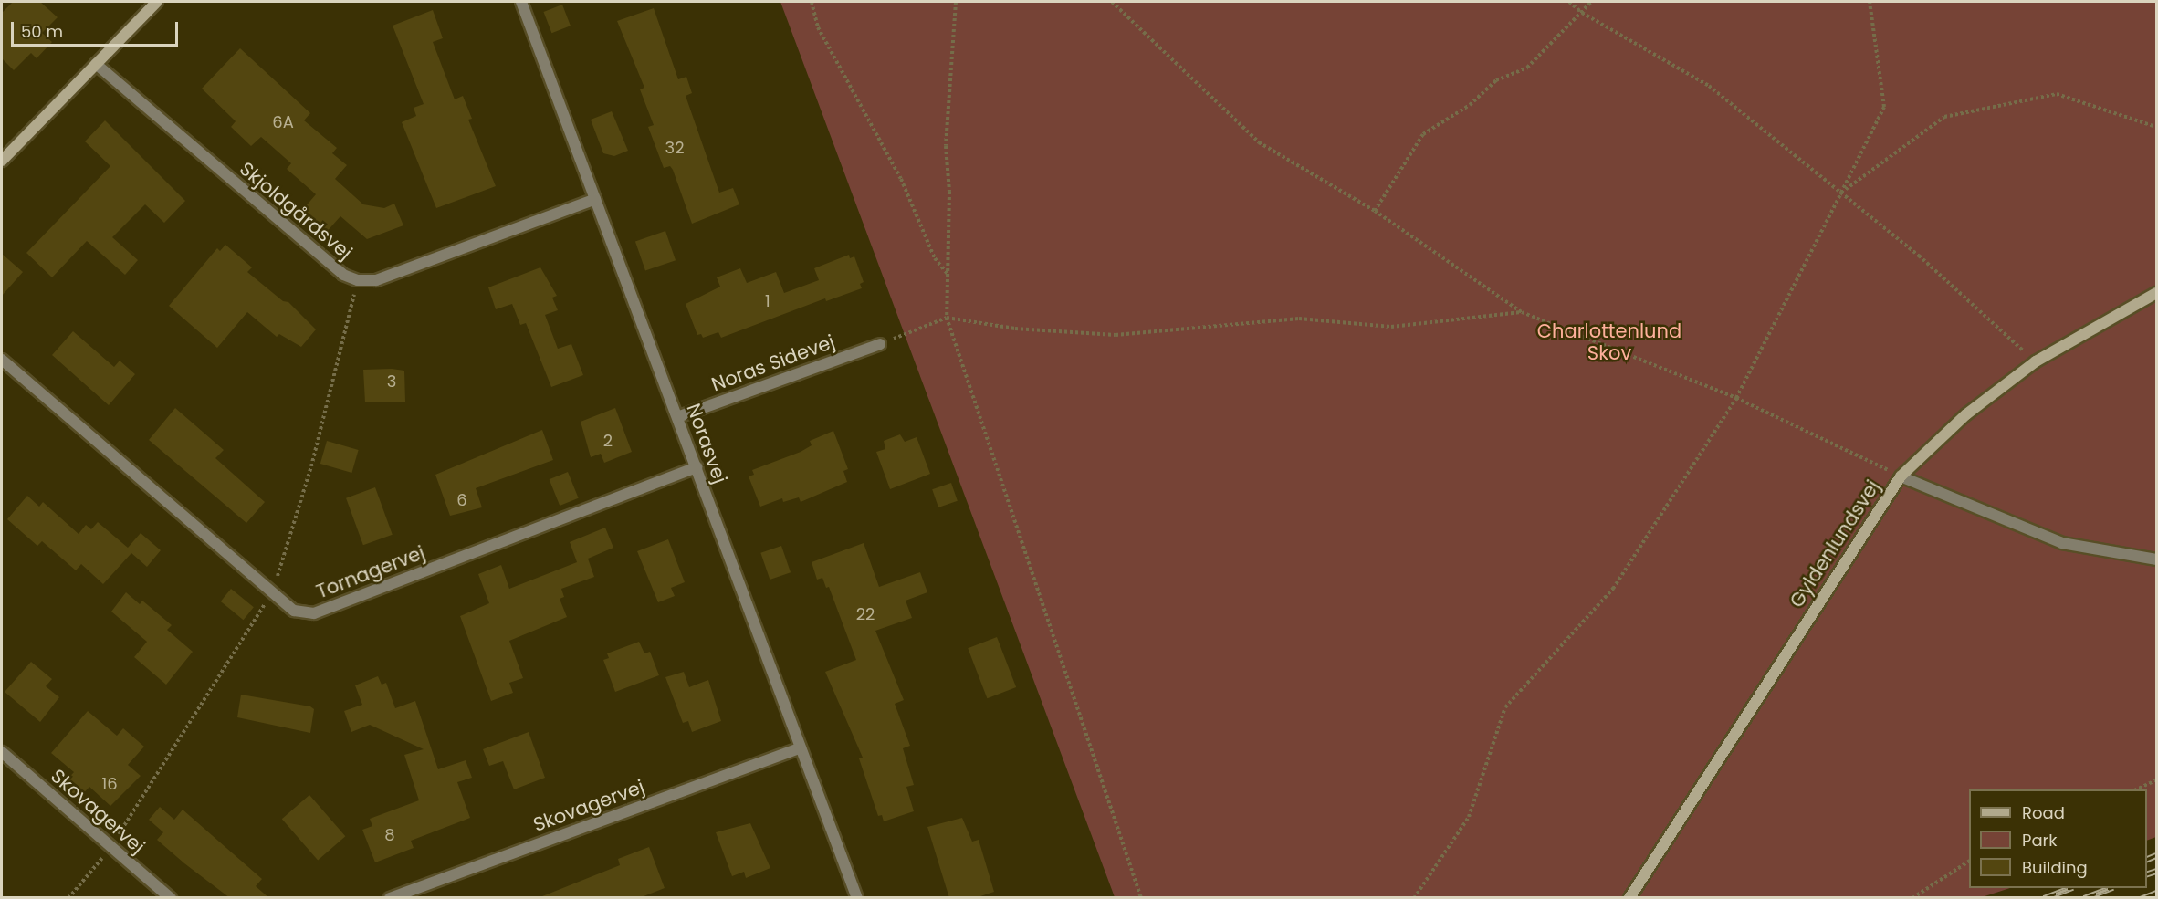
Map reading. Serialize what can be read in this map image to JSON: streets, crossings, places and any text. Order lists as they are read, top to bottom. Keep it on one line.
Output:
{"streets":{"street":["Skjoldgårdsvej","Noras Sidevej","Norasvej","Gyldenlundsvej","Tornagervej","Skovagervej"]},"crossings":[["Skjoldgårdsvej","Norasvej"],["Noras Sidevej","Norasvej"],["Norasvej","Tornagervej"],["Norasvej","Skovagervej"]],"parks":["Charlottenlund Skov"],"house_numbers":["6A","32","1","3","2","6","22","16","8"],"legend":["Road","Park","Building"],"scale_bar":"50 m"}
